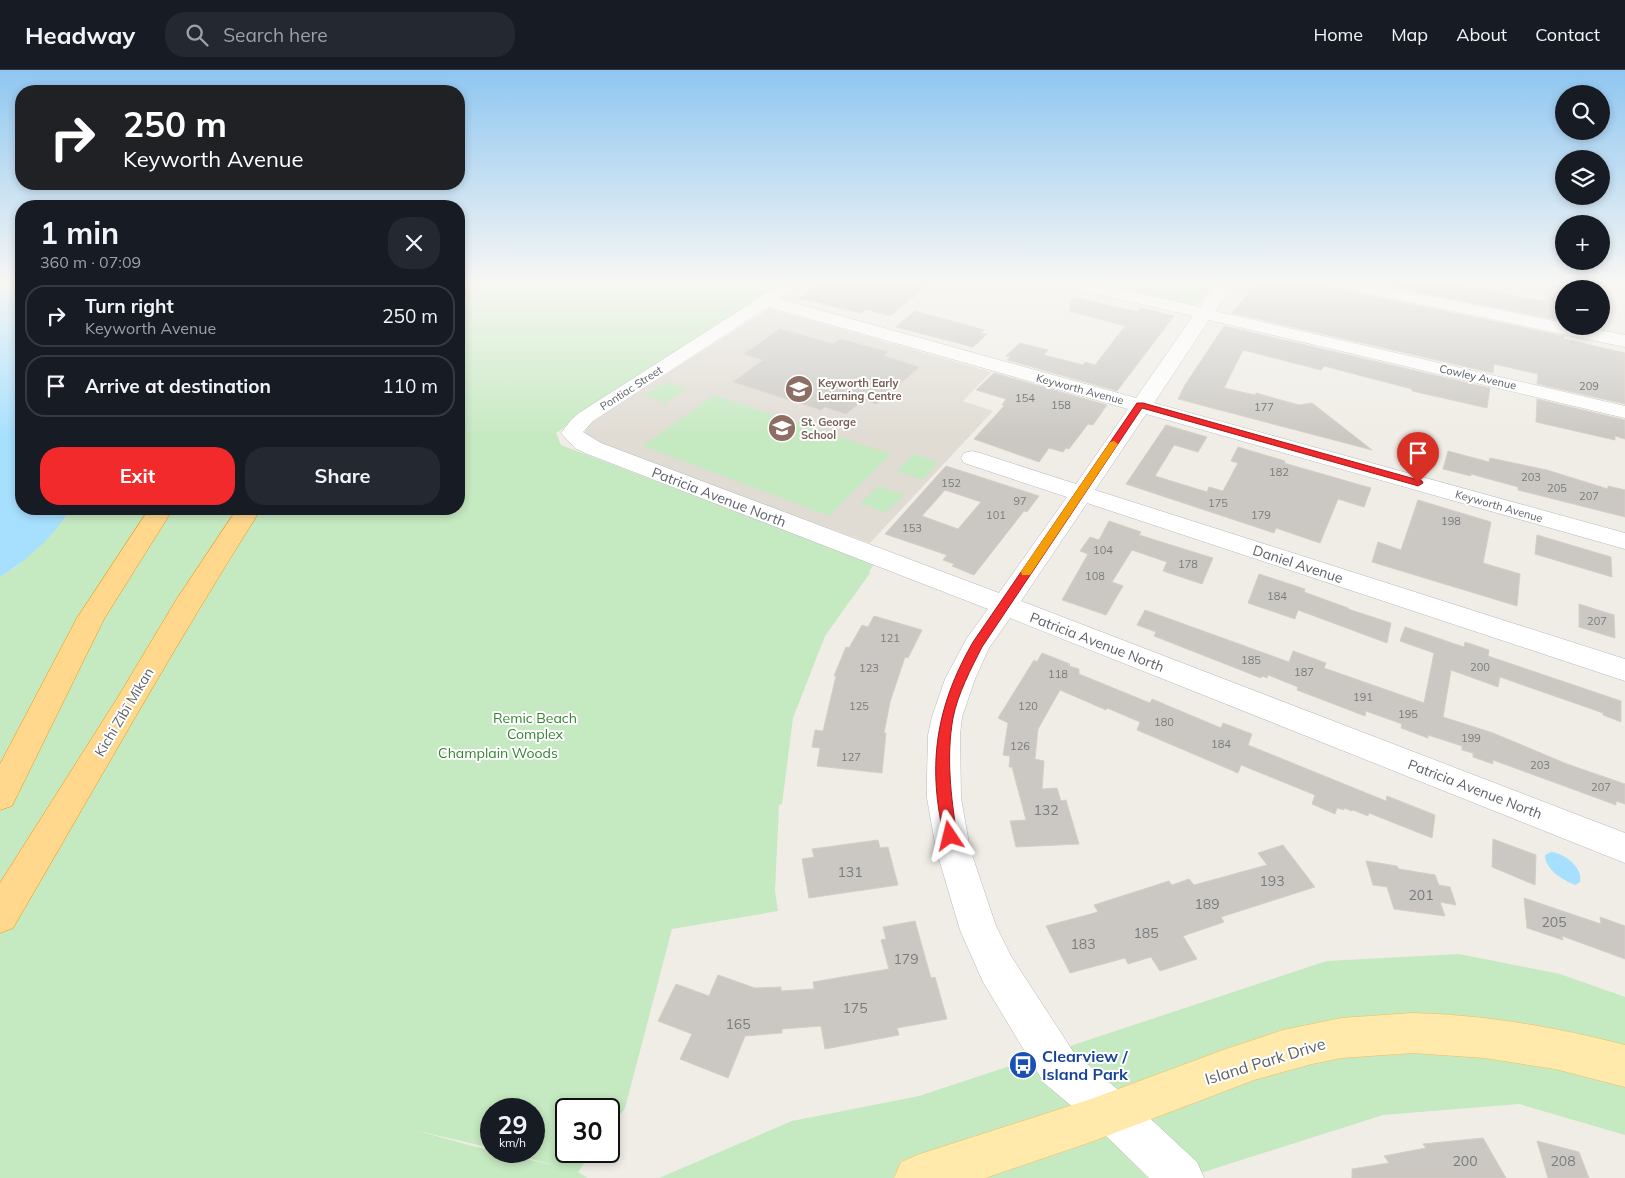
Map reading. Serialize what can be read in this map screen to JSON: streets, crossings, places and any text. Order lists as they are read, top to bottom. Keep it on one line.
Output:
{"streets":{"highway":["Kichi Zībī Mīkan"],"main road":["Island Park Drive"],"street":["Cowley Avenue","Pontiac Street","Keyworth Avenue","Patricia Avenue North","Daniel Avenue"]},"crossings":[["Pontiac Street","Patricia Avenue North"]],"parks":["Remic Beach Complex","Champlain Woods"],"places":{"school or university":["Keyworth Early Learning Centre","St. George School"],"bus stop":["Clearview / Island Park"]},"house_numbers":["209","154","158","177","182","203","152","205","207","97","175","101","179","198","153","104","178","108","184","207","121","185","200","123","187","118","191","125","120","195","180","199","184","126","127","203","207","132","131","193","201","189","205","185","183","179","175","165","200","208"],"page":{"header":"Headway","search":"Search here","nav":["Home","Map","About","Contact"],"map_buttons":["+","−"],"turn":["250 m","Keyworth Avenue"],"heading":["1 min","360 m · 07:09"],"list":[{"name":"Turn right","note":"Keyworth Avenue","value":"250 m"},{"name":"Arrive at destination","value":"110 m"}],"buttons":["Exit","Share"],"speed":"29 km/h","limit":"30"}}
